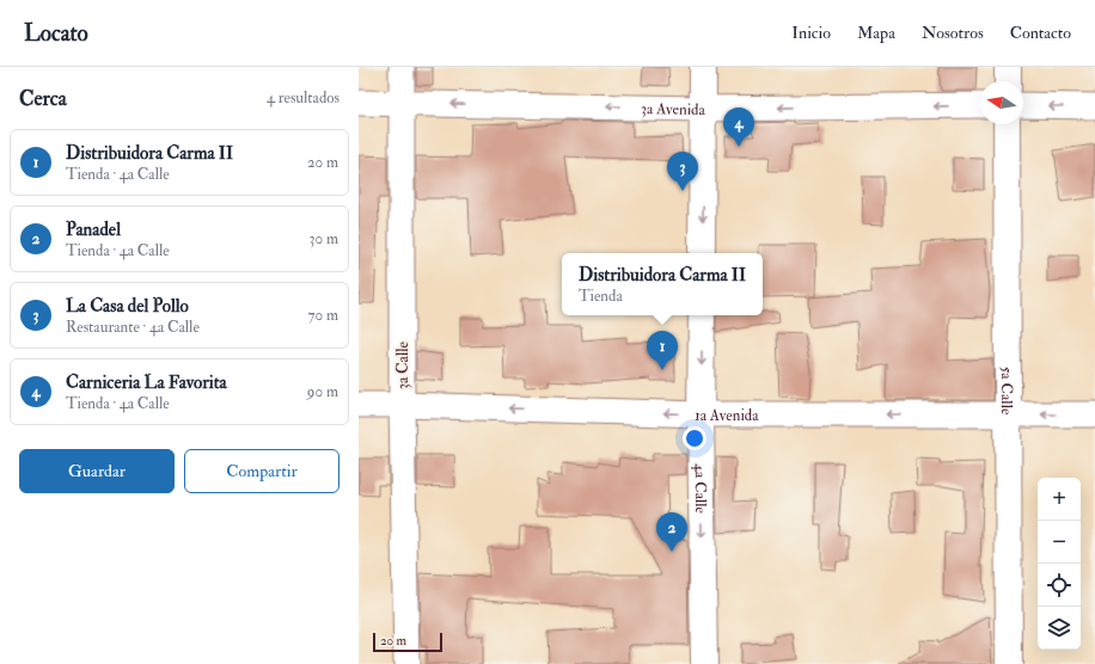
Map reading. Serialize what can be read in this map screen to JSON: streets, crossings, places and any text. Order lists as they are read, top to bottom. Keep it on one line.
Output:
{"streets":{"street":["3a Avenida","3a Calle","5a Calle","1a Avenida","4a Calle"]},"crossings":[["3a Avenida","3a Calle"],["3a Calle","1a Avenida"],["5a Calle","1a Avenida"],["1a Avenida","4a Calle"]],"one_way":["3a Avenida","1a Avenida","4a Calle"],"scale_bar":"20 m","north":"left","page":{"header":"Locato","nav":["Inicio","Mapa","Nosotros","Contacto"],"heading":["Cerca","4 resultados"],"pins":["4","3","1","2"],"list":[{"mark":"1","name":"Distribuidora Carma II","note":"Tienda · 4a Calle","value":"20 m"},{"mark":"2","name":"Panadel","note":"Tienda · 4a Calle","value":"30 m"},{"mark":"3","name":"La Casa del Pollo","note":"Restaurante · 4a Calle","value":"70 m"},{"mark":"4","name":"Carniceria La Favorita","note":"Tienda · 4a Calle","value":"90 m"}],"popup":["Distribuidora Carma II","Tienda"],"buttons":["Guardar","Compartir"],"map_buttons":["+","−"],"scale":"20 m"}}
